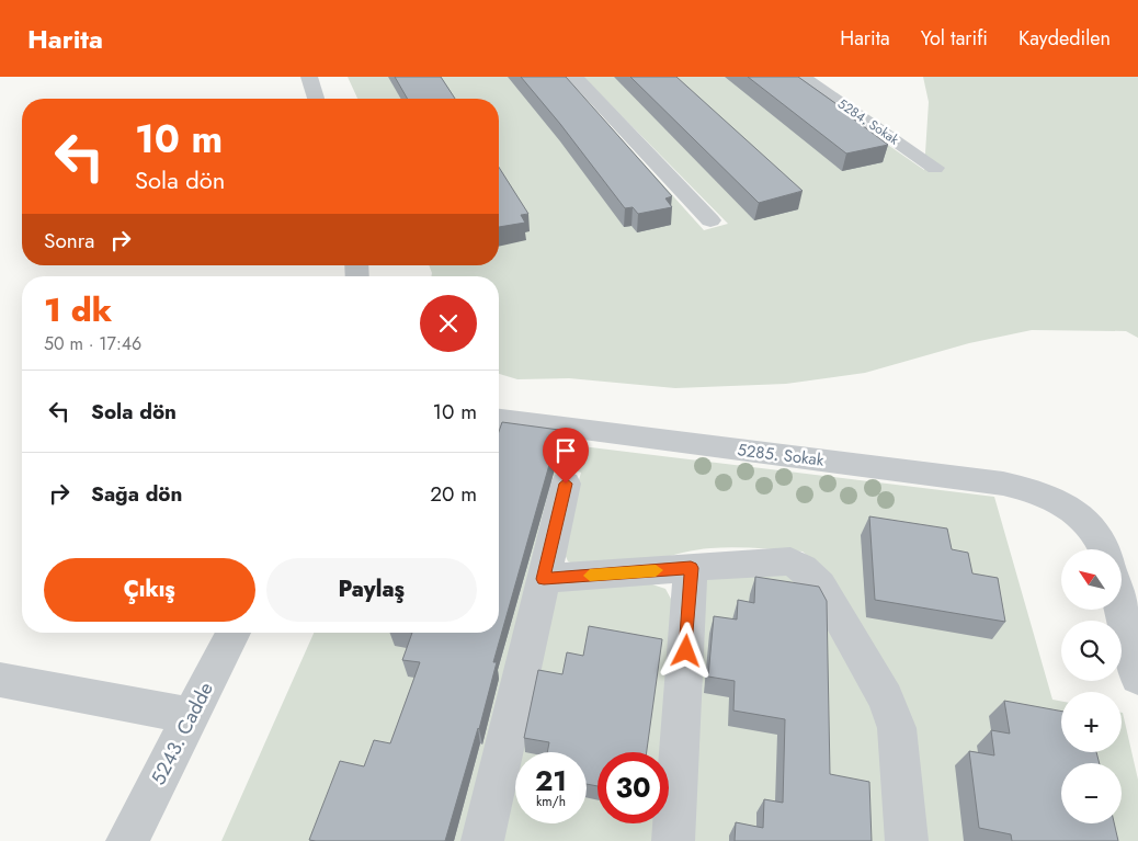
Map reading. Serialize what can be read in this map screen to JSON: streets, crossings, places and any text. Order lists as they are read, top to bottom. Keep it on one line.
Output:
{"streets":{"street":["5284. Sokak","5285. Sokak","5243. Cadde"]},"north":"top left","page":{"header":"Harita","nav":["Harita","Yol tarifi","Kaydedilen"],"turn":["10 m","Sola dön"],"then":"Sonra","heading":["1 dk","50 m · 17:46"],"list":[{"name":"Sola dön","value":"10 m"},{"name":"Sağa dön","value":"20 m"}],"buttons":["Çıkış","Paylaş"],"map_buttons":["+","−"],"speed":"21 km/h","limit":"30"}}
